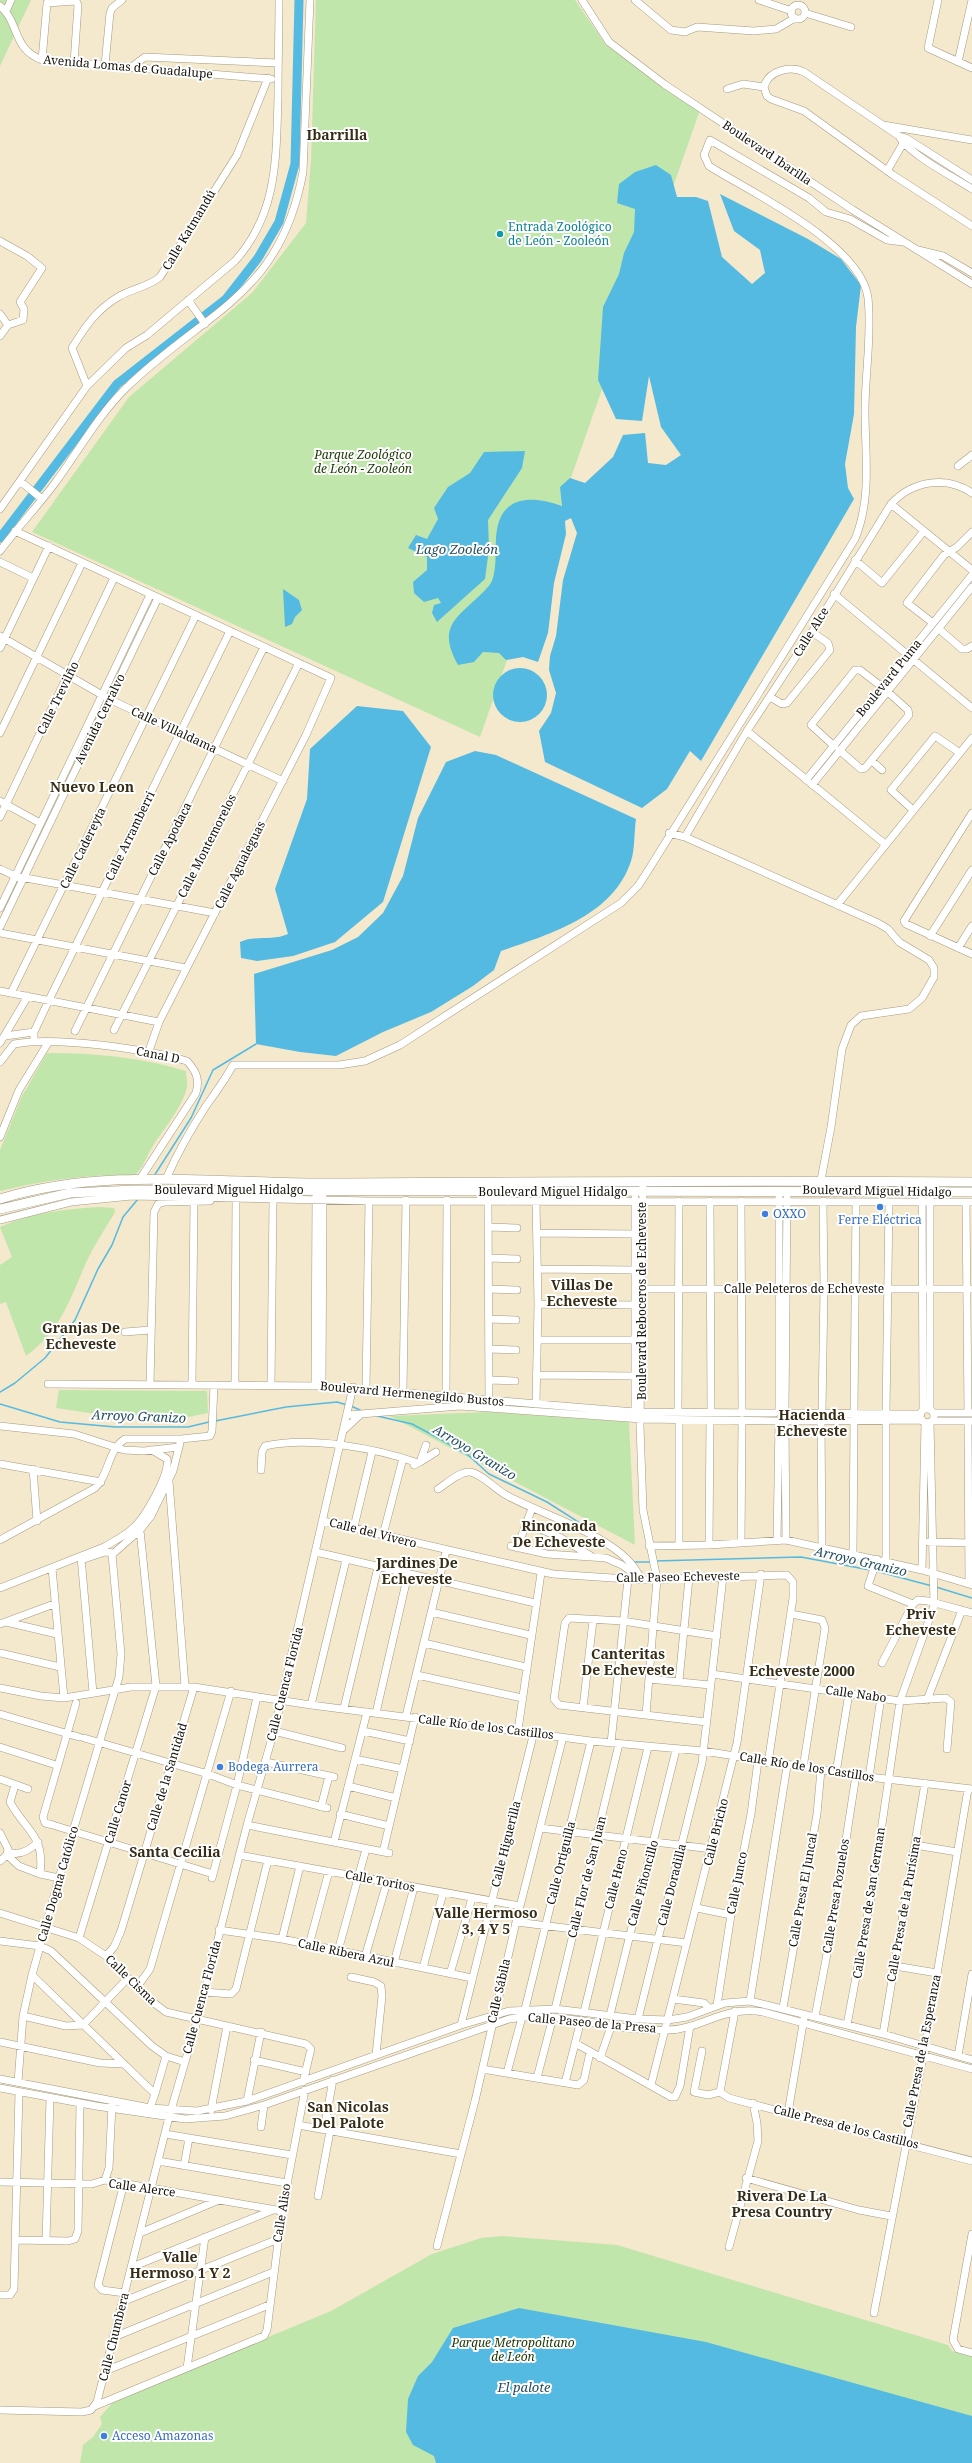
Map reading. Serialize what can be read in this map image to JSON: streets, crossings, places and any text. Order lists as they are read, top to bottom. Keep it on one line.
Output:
{"streets":{"main road":["Boulevard Miguel Hidalgo"],"street":["Avenida Lomas de Guadalupe","Boulevard Ibarilla","Calle Katmandú","Calle Alce","Boulevard Puma","Calle Trevilño","Avenida Cerralvo","Calle Villaldama","Calle Arramberri","Calle Apodaca","Calle Montemorelos","Calle Cadereyta","Calle Agualeguas","Canal D","Calle Peleteros de Echeveste","Boulevard Reboceros de Echeveste","Boulevard Hermenegildo Bustos","Calle del Vivero","Calle Paseo Echeveste","Calle Cuenca Florida","Calle Nabo","Calle Río de los Castillos","Calle de la Santidad","Calle Canor","Calle Bricho","Calle Higuerilla","Calle Ortiguilla","Calle Flor de San Juan","Calle Heno","Calle Toritos","Calle Piñoncillo","Calle Junco","Calle Dogma Católico","Calle Doradilla","Calle Presa El Juncal","Calle Presa Pozuelos","Calle Presa de San German","Calle Presa de la Purísima","Calle Ribera Azul","Calle Cisma","Calle Sábila","Calle Paseo de la Presa","Calle Presa de la Esperanza","Calle Presa de los Castillos","Calle Alerce","Calle Aliso","Calle Chumbera"]},"crossings":[["Avenida Lomas de Guadalupe","Calle Katmandú"],["Calle Trevilño","Calle Villaldama"],["Avenida Cerralvo","Calle Villaldama"],["Calle Villaldama","Calle Arramberri"],["Calle Villaldama","Calle Apodaca"],["Calle Villaldama","Calle Montemorelos"],["Calle Villaldama","Calle Cadereyta"],["Calle Villaldama","Calle Agualeguas"],["Calle Arramberri","Canal D"],["Calle Montemorelos","Calle Agualeguas"],["Calle Agualeguas","Canal D"],["Canal D","Boulevard Miguel Hidalgo"],["Boulevard Miguel Hidalgo","Boulevard Reboceros de Echeveste"],["Calle Peleteros de Echeveste","Boulevard Reboceros de Echeveste"],["Boulevard Reboceros de Echeveste","Boulevard Hermenegildo Bustos"],["Boulevard Hermenegildo Bustos","Calle Cuenca Florida"],["Boulevard Hermenegildo Bustos","Calle Presa de San German"],["Calle del Vivero","Calle Paseo Echeveste"],["Calle del Vivero","Calle Cuenca Florida"],["Calle Paseo Echeveste","Calle Bricho"],["Calle Paseo Echeveste","Calle Flor de San Juan"],["Calle Paseo Echeveste","Calle Doradilla"],["Calle Cuenca Florida","Calle Río de los Castillos"],["Calle Cuenca Florida","Calle Toritos"],["Calle Cuenca Florida","Calle Ribera Azul"],["Calle Cuenca Florida","Calle Cisma"],["Calle Cuenca Florida","Calle Paseo de la Presa"],["Calle Cuenca Florida","Calle Chumbera"],["Calle Nabo","Calle Bricho"],["Calle Nabo","Calle Doradilla"],["Calle Nabo","Calle Presa de San German"],["Calle Río de los Castillos","Calle de la Santidad"],["Calle Río de los Castillos","Calle Canor"],["Calle Río de los Castillos","Calle Bricho"],["Calle Río de los Castillos","Calle Higuerilla"],["Calle Río de los Castillos","Calle Ortiguilla"],["Calle Río de los Castillos","Calle Flor de San Juan"],["Calle Río de los Castillos","Calle Heno"],["Calle Río de los Castillos","Calle Piñoncillo"],["Calle Río de los Castillos","Calle Junco"],["Calle Río de los Castillos","Calle Dogma Católico"],["Calle Río de los Castillos","Calle Doradilla"],["Calle Río de los Castillos","Calle Presa El Juncal"],["Calle Río de los Castillos","Calle Presa Pozuelos"],["Calle Río de los Castillos","Calle Presa de San German"],["Calle Río de los Castillos","Calle Presa de la Purísima"],["Calle Río de los Castillos","Calle Sábila"],["Calle Río de los Castillos","Calle Presa de la Esperanza"],["Calle de la Santidad","Calle Cisma"],["Calle Canor","Calle Cisma"],["Calle Bricho","Calle Paseo de la Presa"],["Calle Higuerilla","Calle Toritos"],["Calle Higuerilla","Calle Ribera Azul"],["Calle Higuerilla","Calle Paseo de la Presa"],["Calle Ortiguilla","Calle Paseo de la Presa"],["Calle Flor de San Juan","Calle Paseo de la Presa"],["Calle Heno","Calle Paseo de la Presa"],["Calle Toritos","Calle Sábila"],["Calle Piñoncillo","Calle Paseo de la Presa"],["Calle Junco","Calle Paseo de la Presa"],["Calle Dogma Católico","Calle Cisma"],["Calle Doradilla","Calle Paseo de la Presa"],["Calle Presa El Juncal","Calle Paseo de la Presa"],["Calle Presa Pozuelos","Calle Paseo de la Presa"],["Calle Presa de San German","Calle Paseo de la Presa"],["Calle Presa de la Purísima","Calle Paseo de la Presa"],["Calle Sábila","Calle Paseo de la Presa"],["Calle Paseo de la Presa","Calle Presa de la Esperanza"],["Calle Paseo de la Presa","Calle Aliso"],["Calle Paseo de la Presa","Calle Chumbera"],["Calle Presa de la Esperanza","Calle Presa de los Castillos"],["Calle Alerce","Calle Aliso"],["Calle Alerce","Calle Chumbera"]],"districts":["Ibarrilla","Nuevo Leon","Villas De Echeveste","Granjas De Echeveste","Hacienda Echeveste","Rinconada De Echeveste","Jardines De Echeveste","Priv Echeveste","Canteritas De Echeveste","Echeveste 2000","Santa Cecilia","Valle Hermoso 3, 4 Y 5","San Nicolas Del Palote","Rivera De La Presa Country","Valle Hermoso 1 Y 2"],"water":["Lago Zooleón","Arroyo Granizo","El palote"],"parks":["Parque Zoológico de León - Zooleón","Parque Metropolitano de León"],"places":["Entrada Zoológico de León - Zooleón","Ferre Eléctrica","OXXO","Bodega Aurrera","Acceso Amazonas"]}
